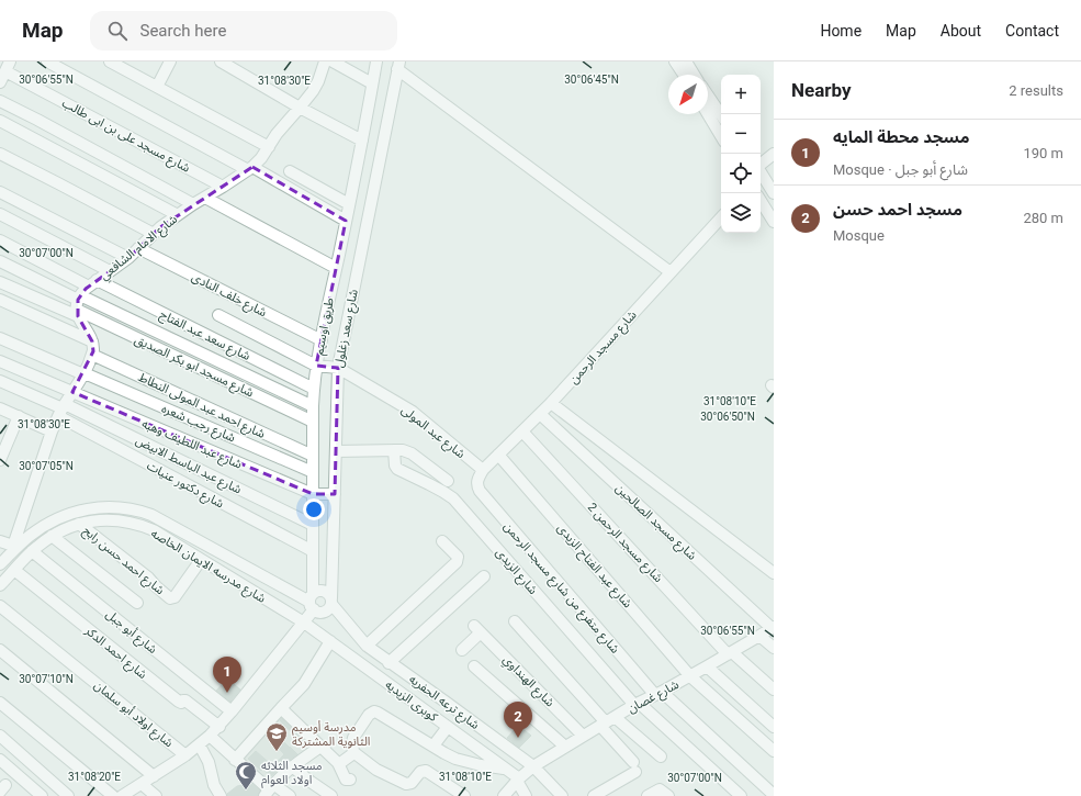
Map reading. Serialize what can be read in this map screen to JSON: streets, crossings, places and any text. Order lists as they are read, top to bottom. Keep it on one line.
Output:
{"streets":{"street":["شارع مسجد على بن ابى طالب","شارع الامام الشافعي","شارع خلف النادى","طريق اوسيم","شارع سعد زغلول","شارع سعد عبد الفتاح","شارع مسجد الرحمن","شارع مسجد ابو بكر الصديق","شارع احمد عبد المولى النطاط","شارع رجب شعره","شارع عبد المولى","شارع عبد اللطيف وهبه","شارع عبد الباسط الابيض","شارع دكتور عنيات","شارع مسجد الصالحين","شارع مسجد الرحمن 2","شارع احمد حسن رابح","شارع مدرسه الايمان الخاصه","شارع عبد الفتاح الزيدى","شارع الزيدى","شارع متفرع من شارع مسجد الرحمن","شارع أبو جبل","شارع احمد الدكر","شارع الهنداوي","شارع غصان","كوبرى الزيديه","شارع ترعه الحفريه","شارع اولاد أبو سلمان"]},"crossings":[["شارع مسجد على بن ابى طالب","شارع الامام الشافعي"],["شارع الامام الشافعي","شارع خلف النادى"],["شارع الامام الشافعي","شارع سعد عبد الفتاح"],["شارع الامام الشافعي","شارع مسجد ابو بكر الصديق"],["شارع خلف النادى","طريق اوسيم"],["طريق اوسيم","شارع سعد زغلول"],["طريق اوسيم","شارع سعد عبد الفتاح"],["طريق اوسيم","شارع مسجد ابو بكر الصديق"],["طريق اوسيم","شارع احمد عبد المولى النطاط"],["طريق اوسيم","شارع رجب شعره"],["طريق اوسيم","شارع عبد اللطيف وهبه"],["طريق اوسيم","شارع عبد الباسط الابيض"],["طريق اوسيم","شارع دكتور عنيات"],["طريق اوسيم","شارع مدرسه الايمان الخاصه"],["طريق اوسيم","شارع ترعه الحفريه"],["شارع سعد زغلول","شارع عبد المولى"],["شارع سعد زغلول","شارع مدرسه الايمان الخاصه"],["شارع سعد زغلول","شارع ترعه الحفريه"],["شارع مسجد الرحمن","شارع عبد المولى"],["شارع مسجد الرحمن","شارع مسجد الصالحين"],["شارع مسجد الرحمن","شارع مسجد الرحمن 2"],["شارع مسجد الرحمن","شارع عبد الفتاح الزيدى"],["شارع مسجد الرحمن","شارع متفرع من شارع مسجد الرحمن"],["شارع عبد المولى","شارع متفرع من شارع مسجد الرحمن"],["شارع عبد الباسط الابيض","شارع دكتور عنيات"],["شارع مسجد الصالحين","شارع غصان"],["شارع مسجد الرحمن 2","شارع غصان"],["شارع احمد حسن رابح","شارع مدرسه الايمان الخاصه"],["شارع مدرسه الايمان الخاصه","شارع أبو جبل"],["شارع مدرسه الايمان الخاصه","شارع احمد الدكر"],["شارع مدرسه الايمان الخاصه","كوبرى الزيديه"],["شارع مدرسه الايمان الخاصه","شارع ترعه الحفريه"],["شارع عبد الفتاح الزيدى","شارع غصان"],["شارع الزيدى","شارع غصان"],["شارع متفرع من شارع مسجد الرحمن","شارع غصان"],["شارع الهنداوي","شارع غصان"],["شارع غصان","كوبرى الزيديه"],["شارع غصان","شارع ترعه الحفريه"]],"places":{"school or university":["مدرسة أوسيم الثانوية المشتركة"],"mosque":["مسجد الثلاثه اولاد العوام"]},"north":"bottom left","page":{"header":"Map","search":"Search here","nav":["Home","Map","About","Contact"],"heading":["Nearby","2 results"],"map_buttons":["+","−"],"list":[{"mark":"1","name":"مسجد محطة المايه","note":"Mosque · شارع أبو جبل","value":"190 m"},{"mark":"2","name":"مسجد احمد حسن","note":"Mosque","value":"280 m"}],"pins":["1","2"]},"coordinates":["30°06'55\"N","30°06'45\"N","31°08'30\"E","30°07'00\"N","31°08'10\"E","30°06'50\"N","30°07'05\"N","30°07'10\"N","31°08'20\"E"]}
